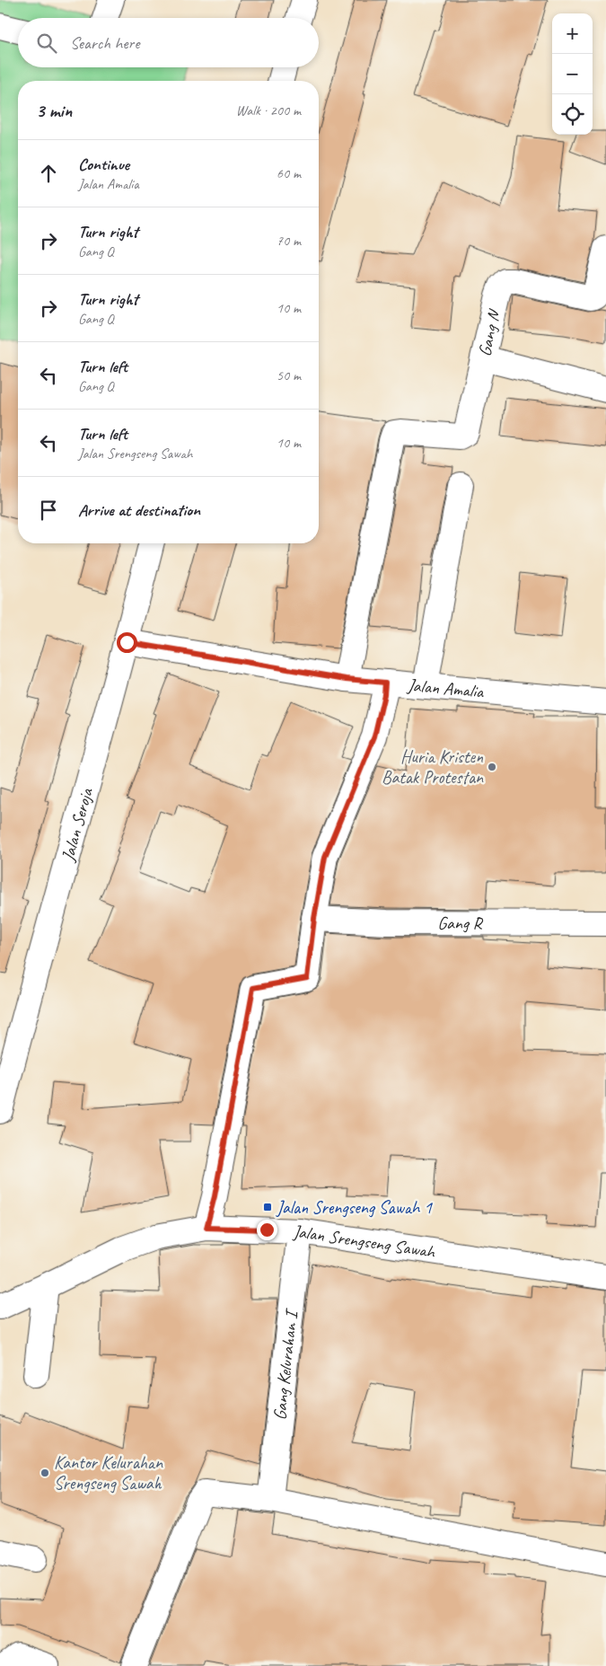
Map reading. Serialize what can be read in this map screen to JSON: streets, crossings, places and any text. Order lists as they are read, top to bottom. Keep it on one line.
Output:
{"streets":{"street":["Gang N","Jalan Amalia","Jalan Seroja","Gang R","Jalan Srengseng Sawah","Gang Kelurahan I"]},"crossings":[["Gang N","Jalan Amalia"],["Jalan Amalia","Jalan Seroja"],["Jalan Srengseng Sawah","Gang Kelurahan I"]],"places":{"other":["Huria Kristen Batak Protestan","Kantor Kelurahan Srengseng Sawah"],"transit":["Jalan Srengseng Sawah 1"]},"page":{"map_buttons":["+","−"],"search":"Search here","heading":["3 min","Walk · 200 m"],"list":[["Continue","Jalan Amalia","60 m"],["Turn right","Gang Q","70 m"],["Turn right","Gang Q","10 m"],["Turn left","Gang Q","50 m"],["Turn left","Jalan Srengseng Sawah","10 m"],"Arrive at destination"]}}
